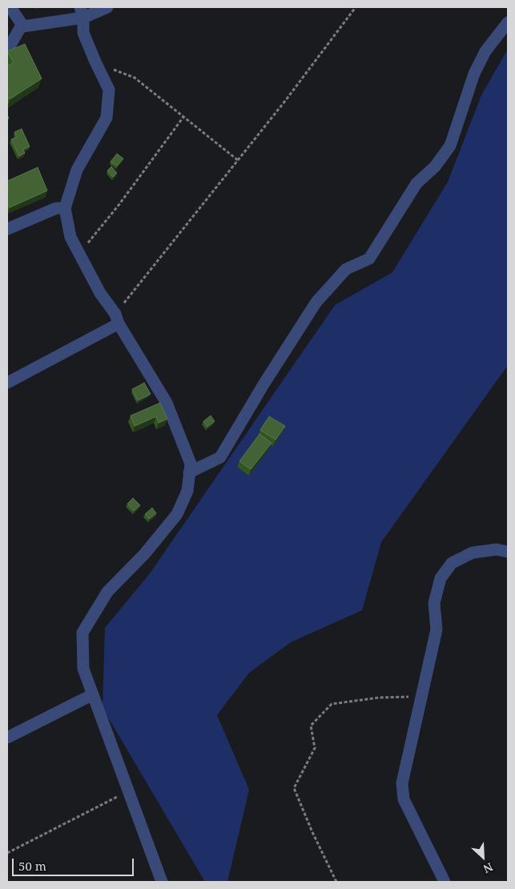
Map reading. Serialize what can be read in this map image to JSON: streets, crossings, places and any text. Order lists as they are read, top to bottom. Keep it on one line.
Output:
{"scale_bar":"50 m","north":"bottom right"}
